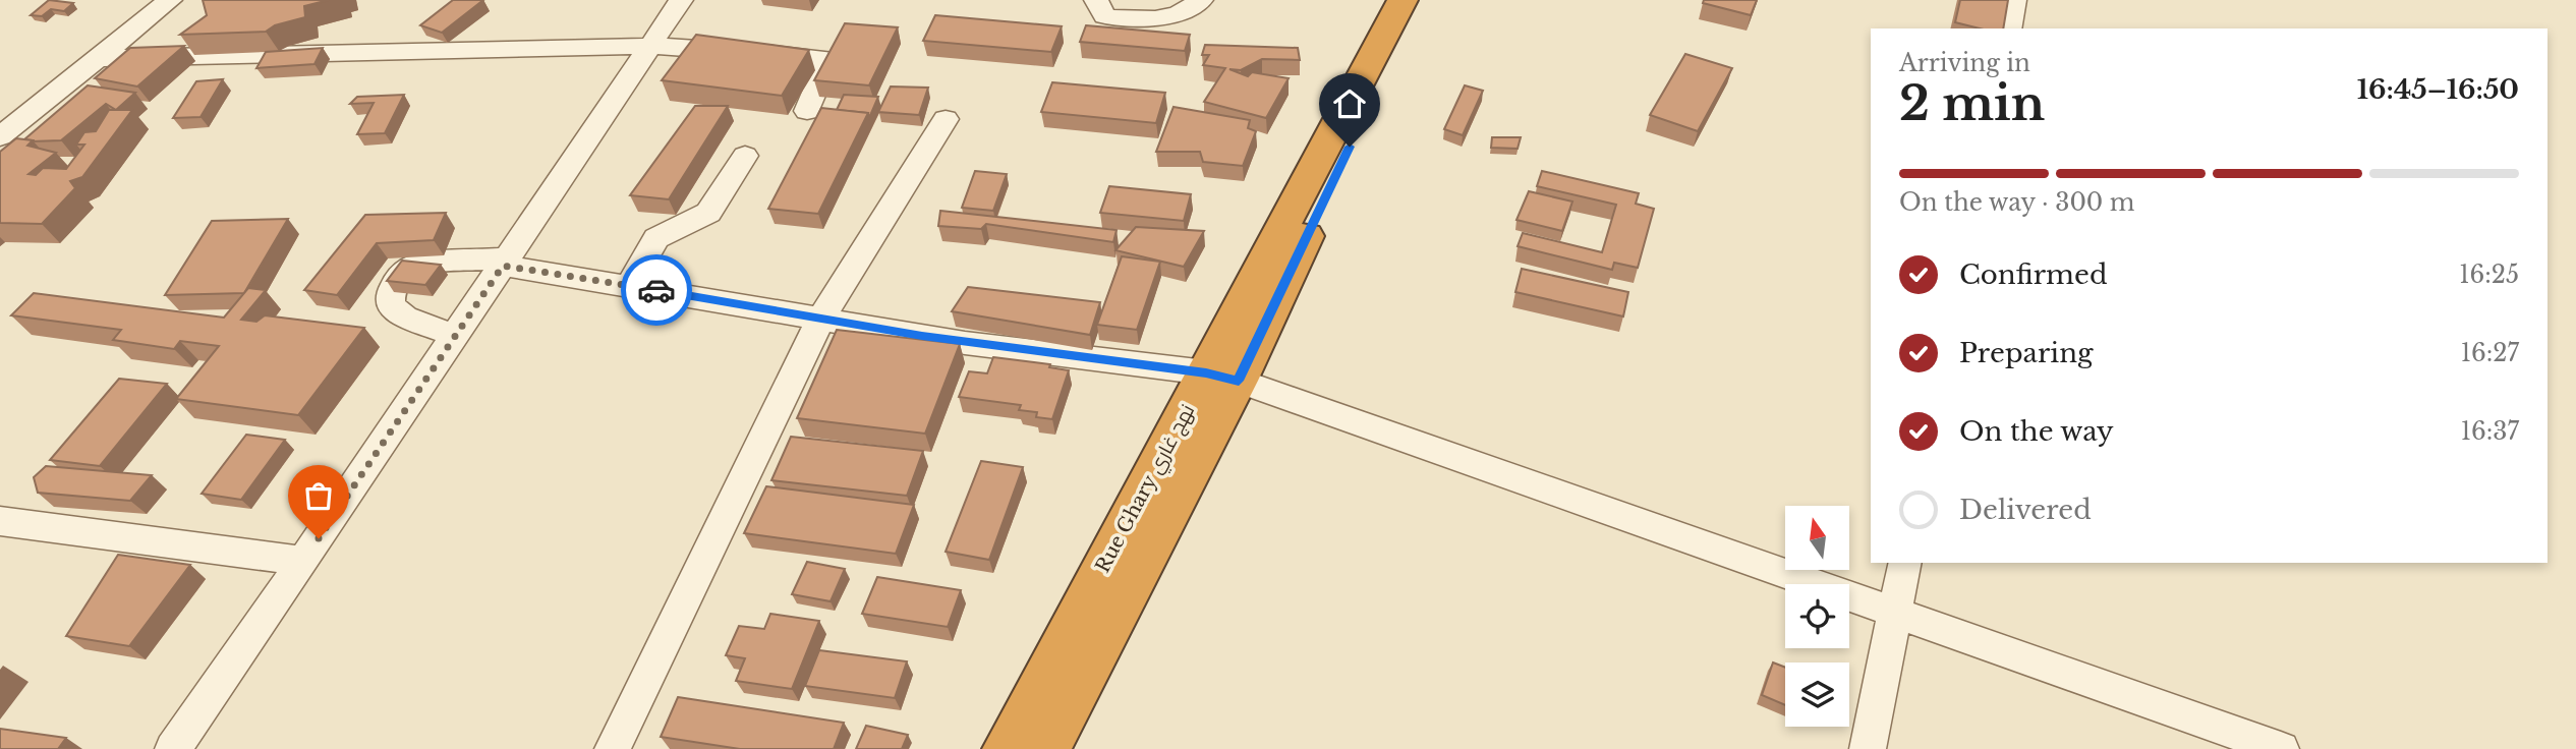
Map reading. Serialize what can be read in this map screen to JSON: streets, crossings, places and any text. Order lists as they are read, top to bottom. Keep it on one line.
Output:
{"streets":{"highway":["Rue Ghary نهج غاري"]},"north":"top","page":{"heading":["2 min","Arriving in","16:45–16:50"],"bar":"On the way · 300 m","list":[["Confirmed","16:25"],["Preparing","16:27"],["On the way","16:37"],"Delivered"]}}
